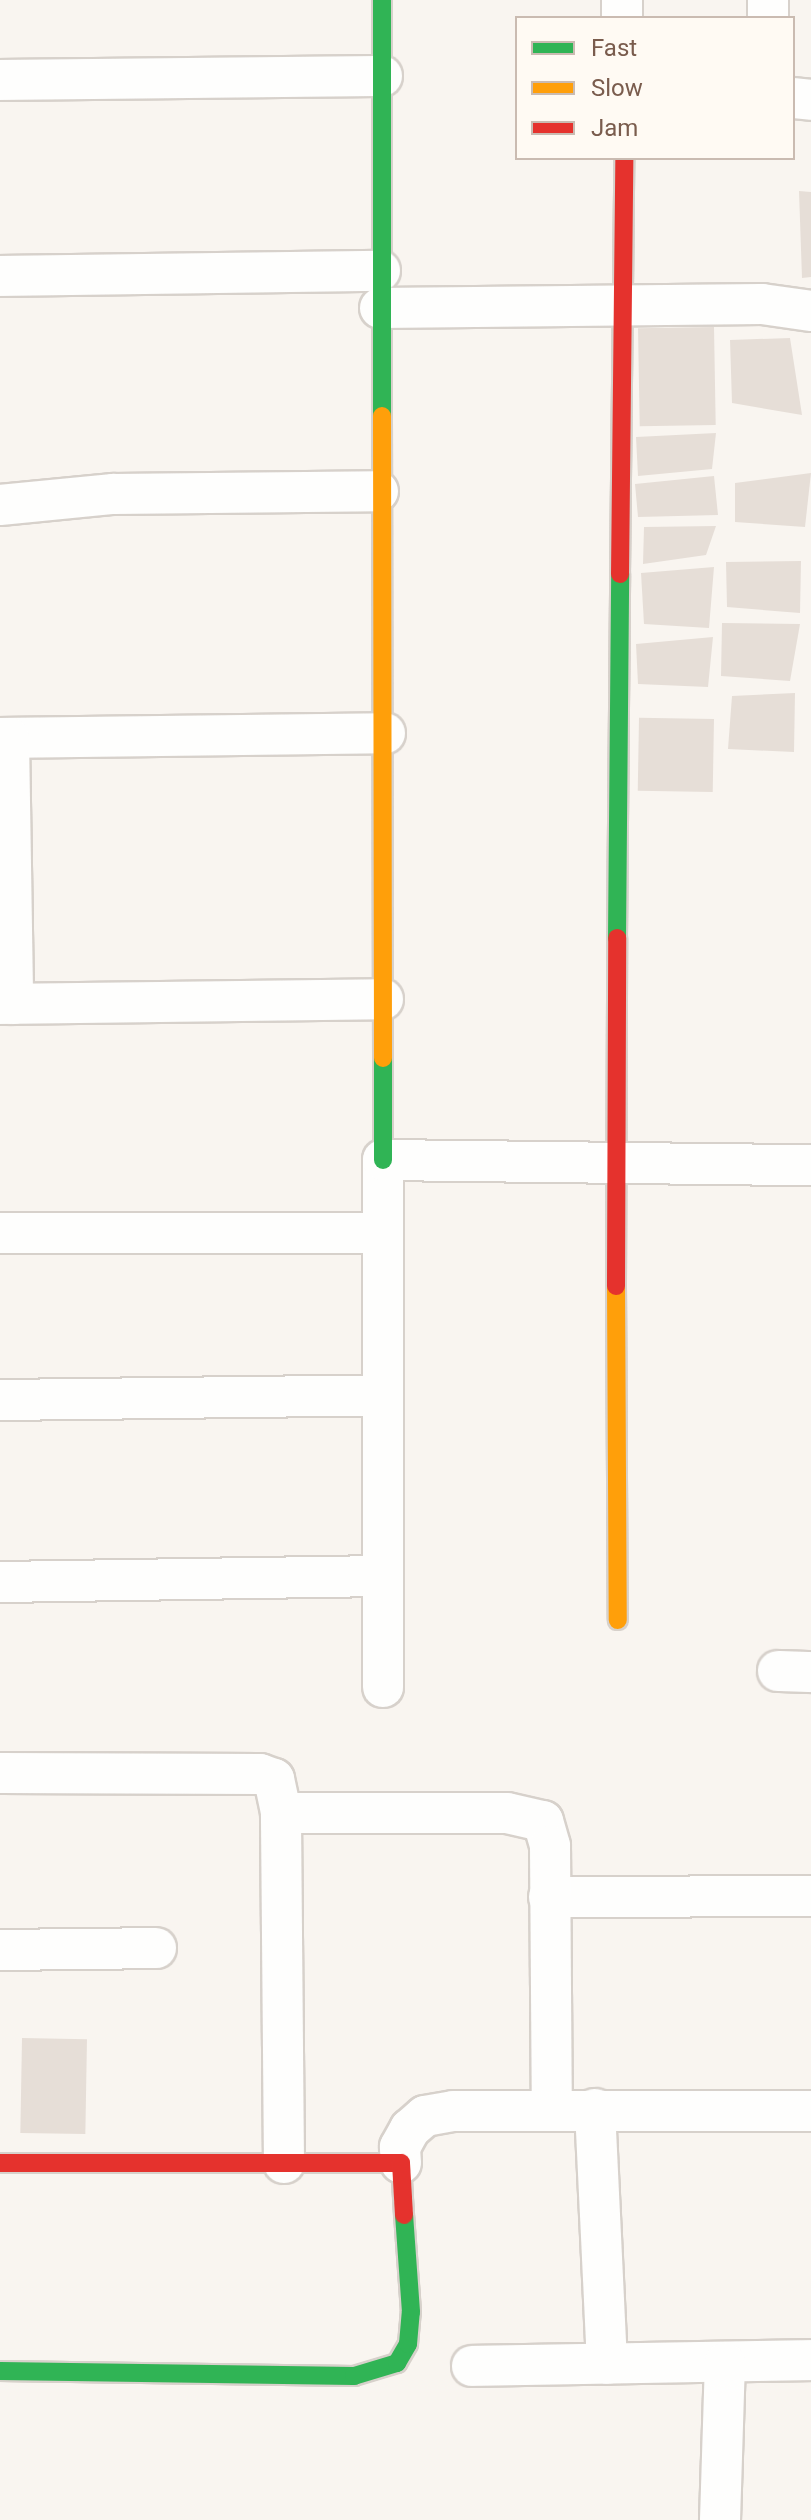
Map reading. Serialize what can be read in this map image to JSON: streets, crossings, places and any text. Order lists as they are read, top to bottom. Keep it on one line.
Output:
{"legend":["Fast","Slow","Jam"]}
